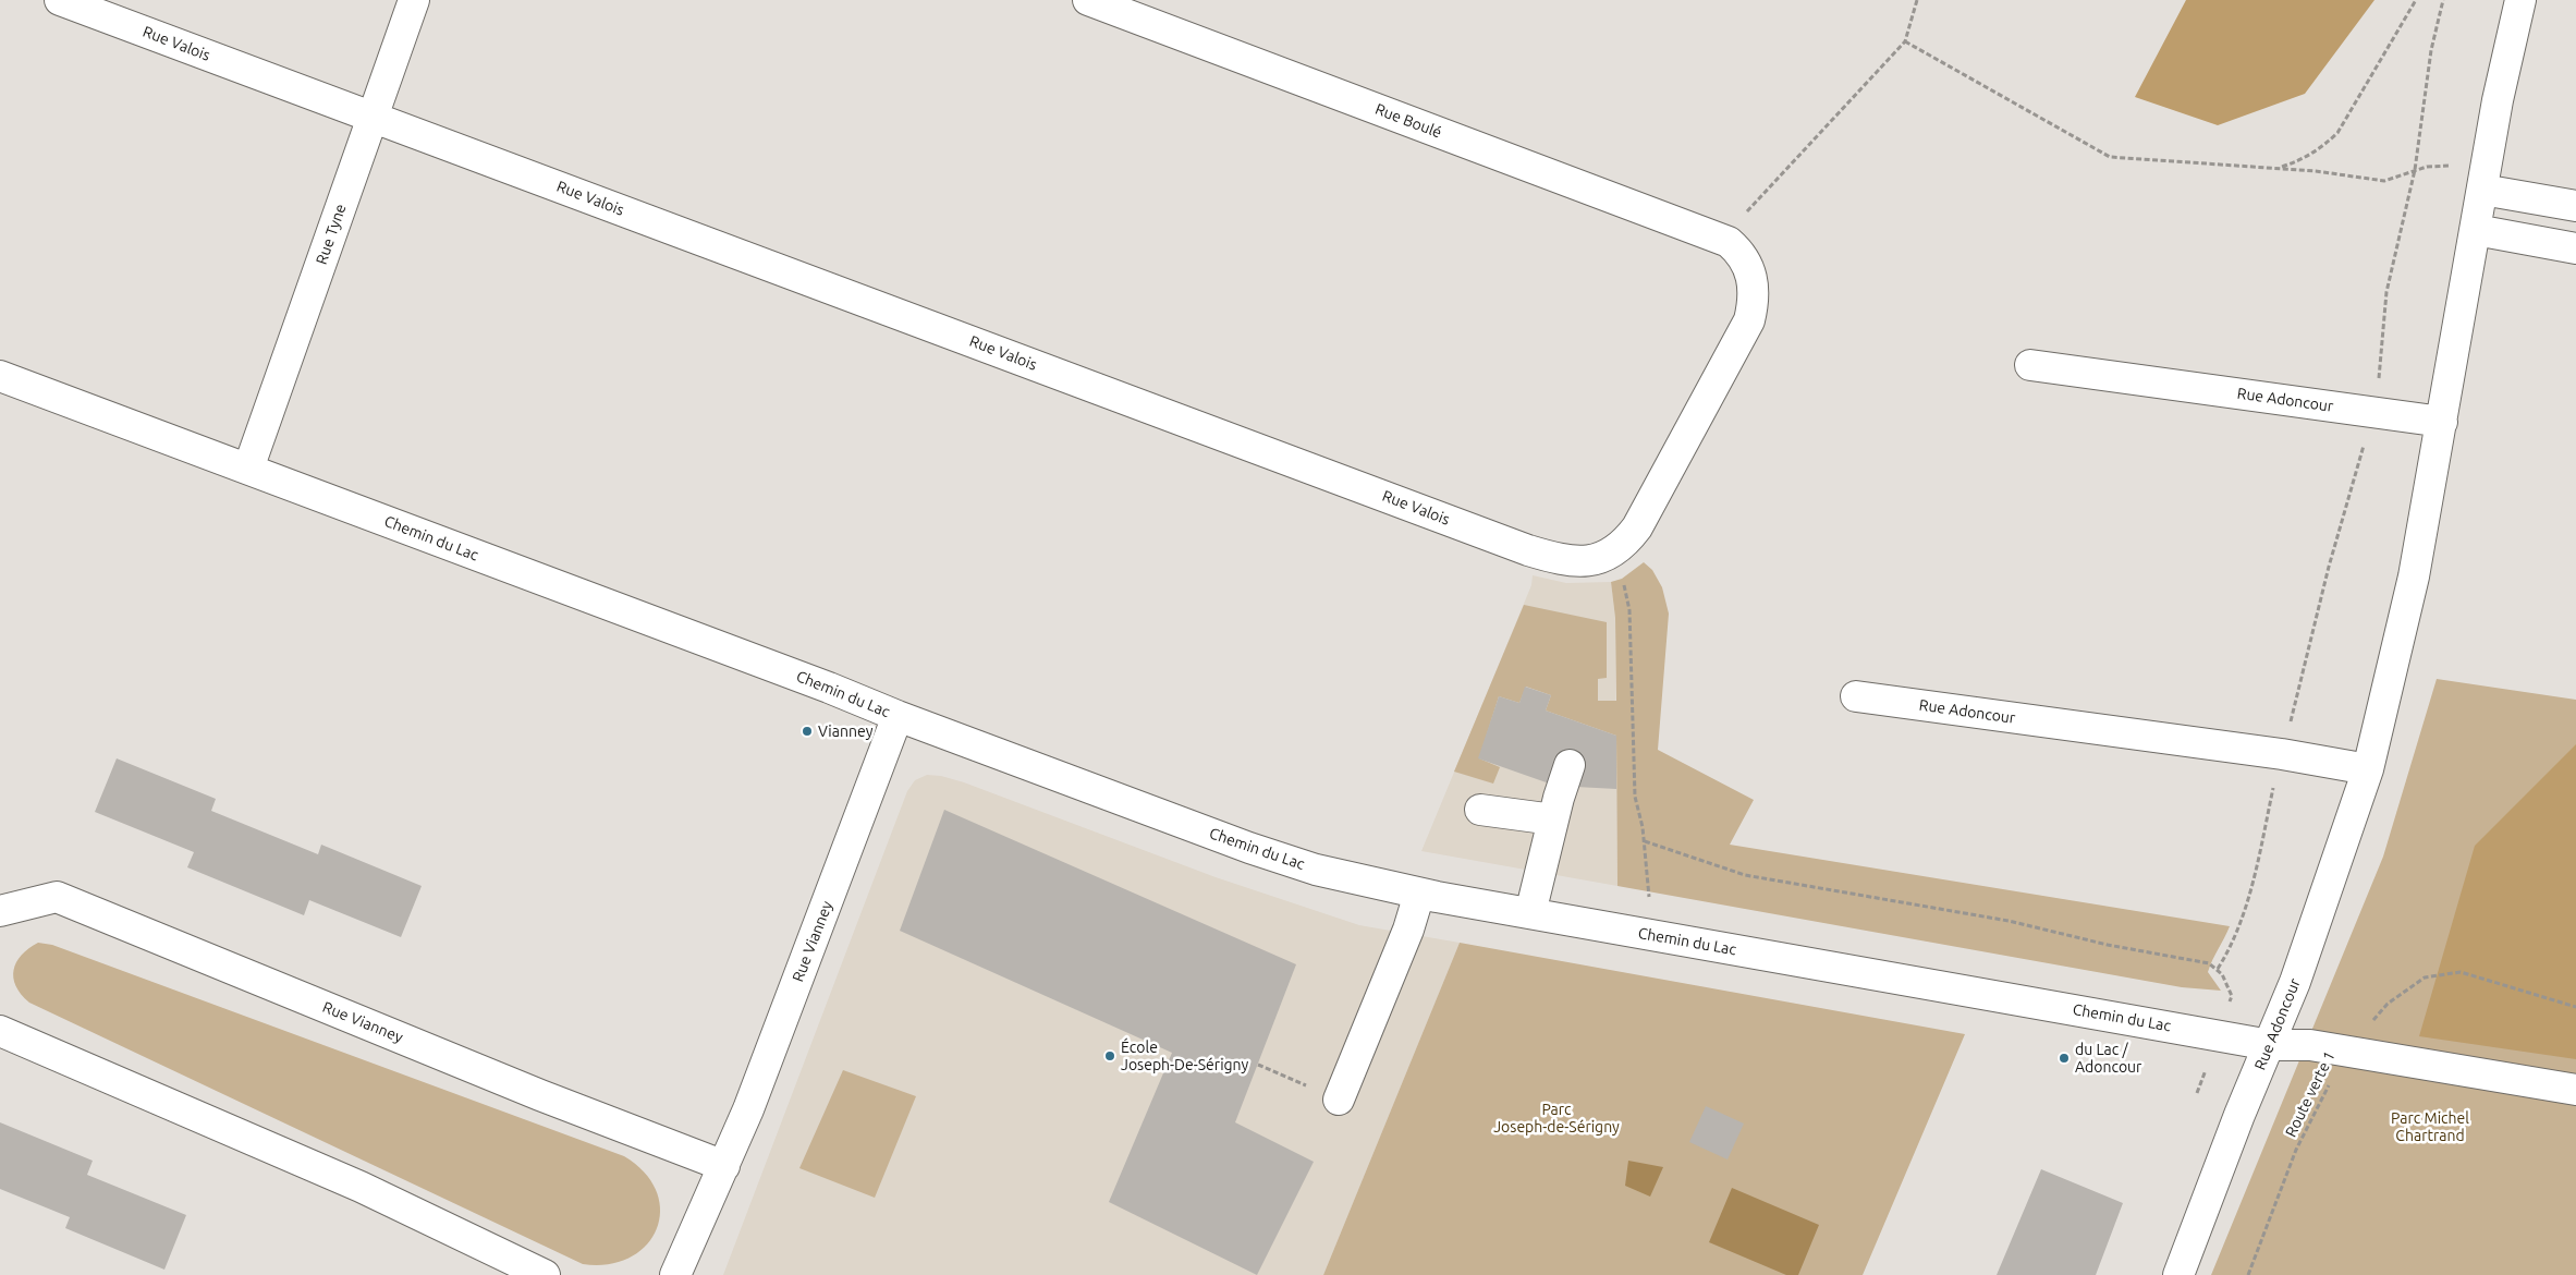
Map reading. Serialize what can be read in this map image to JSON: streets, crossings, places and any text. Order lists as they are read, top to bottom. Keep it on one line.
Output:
{"streets":{"street":["Rue Valois","Rue Boulé","Rue Tyne","Rue Adoncour","Chemin du Lac","Rue Vianney"],"path":["Route verte 1"]},"crossings":[["Rue Valois","Rue Boulé"],["Rue Valois","Rue Tyne"],["Rue Tyne","Chemin du Lac"],["Rue Adoncour","Chemin du Lac"],["Chemin du Lac","Rue Vianney"],["Chemin du Lac","Route verte 1"]],"parks":["Parc Joseph-de-Sérigny","Parc Michel Chartrand"],"places":["Vianney","École Joseph-De-Sérigny","du Lac / Adoncour"]}
